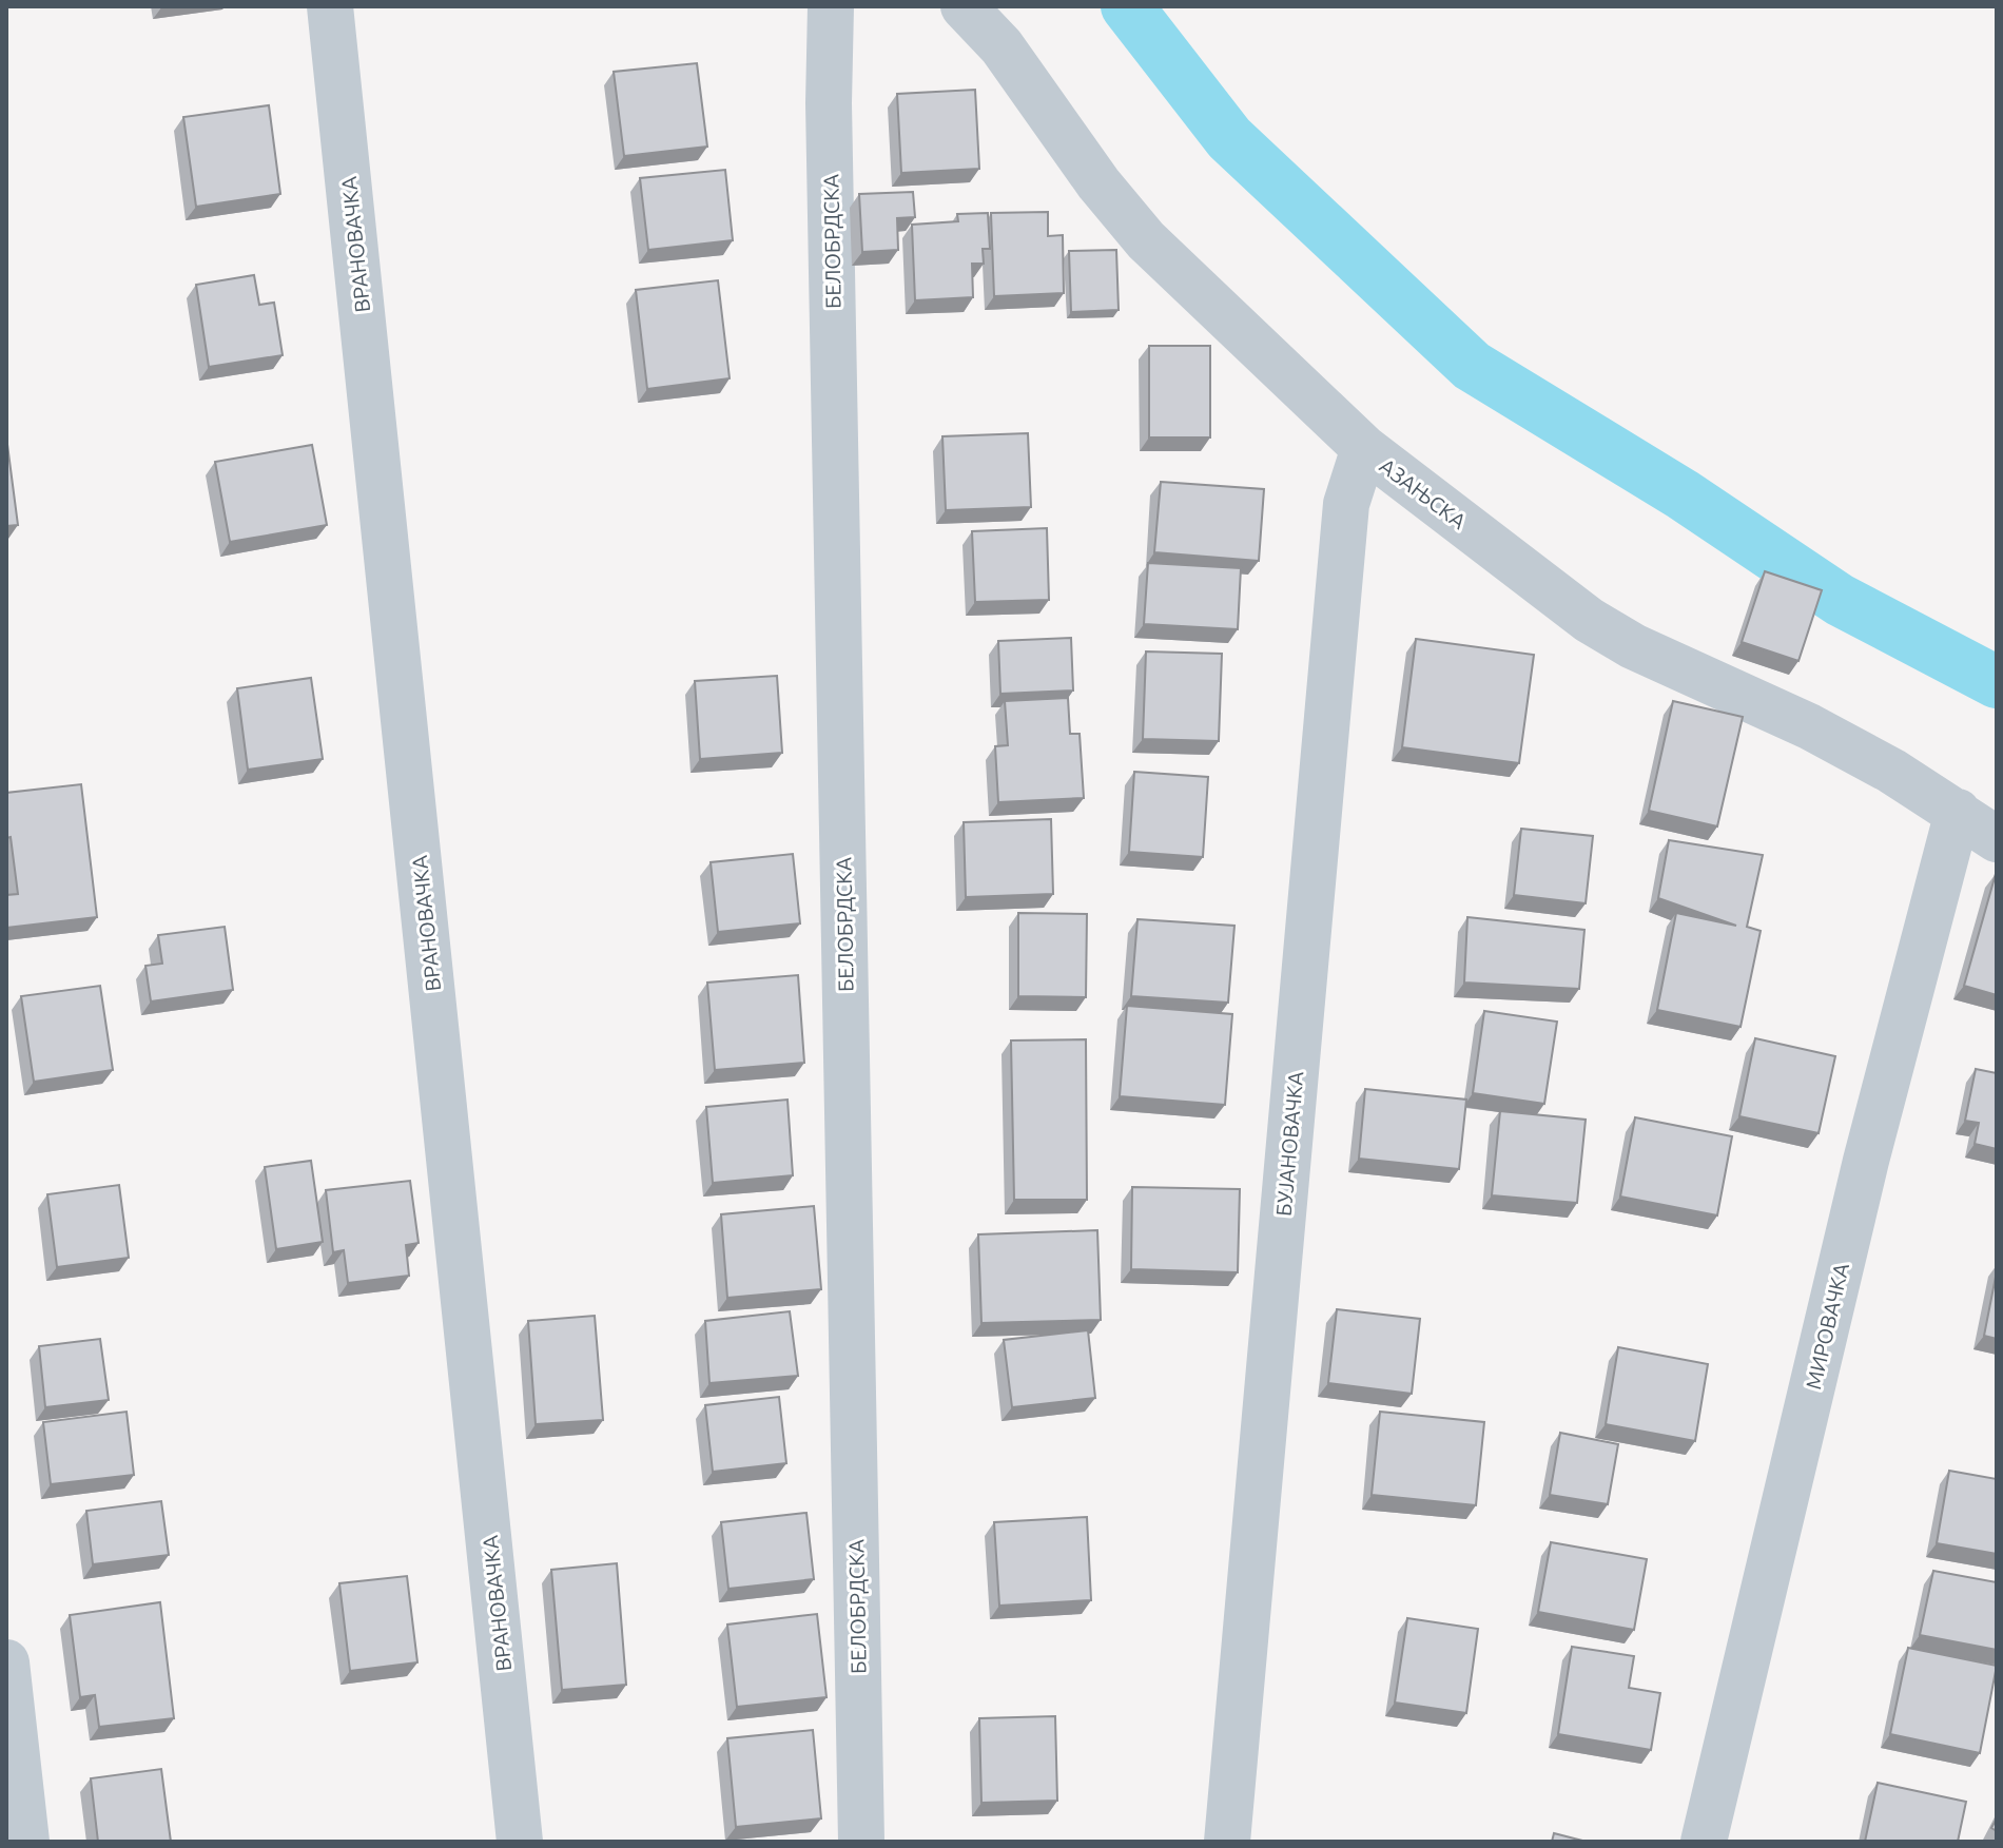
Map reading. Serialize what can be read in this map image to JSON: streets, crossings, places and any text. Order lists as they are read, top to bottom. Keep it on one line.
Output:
{"streets":{"street":["БЕЛОБРДСКА","ВРАНОВАЧКА","АЗАЊСКА","БУЈАНОВАЧКА","МИРОВАЧКА"]},"crossings":[["АЗАЊСКА","БУЈАНОВАЧКА"],["АЗАЊСКА","МИРОВАЧКА"]]}
